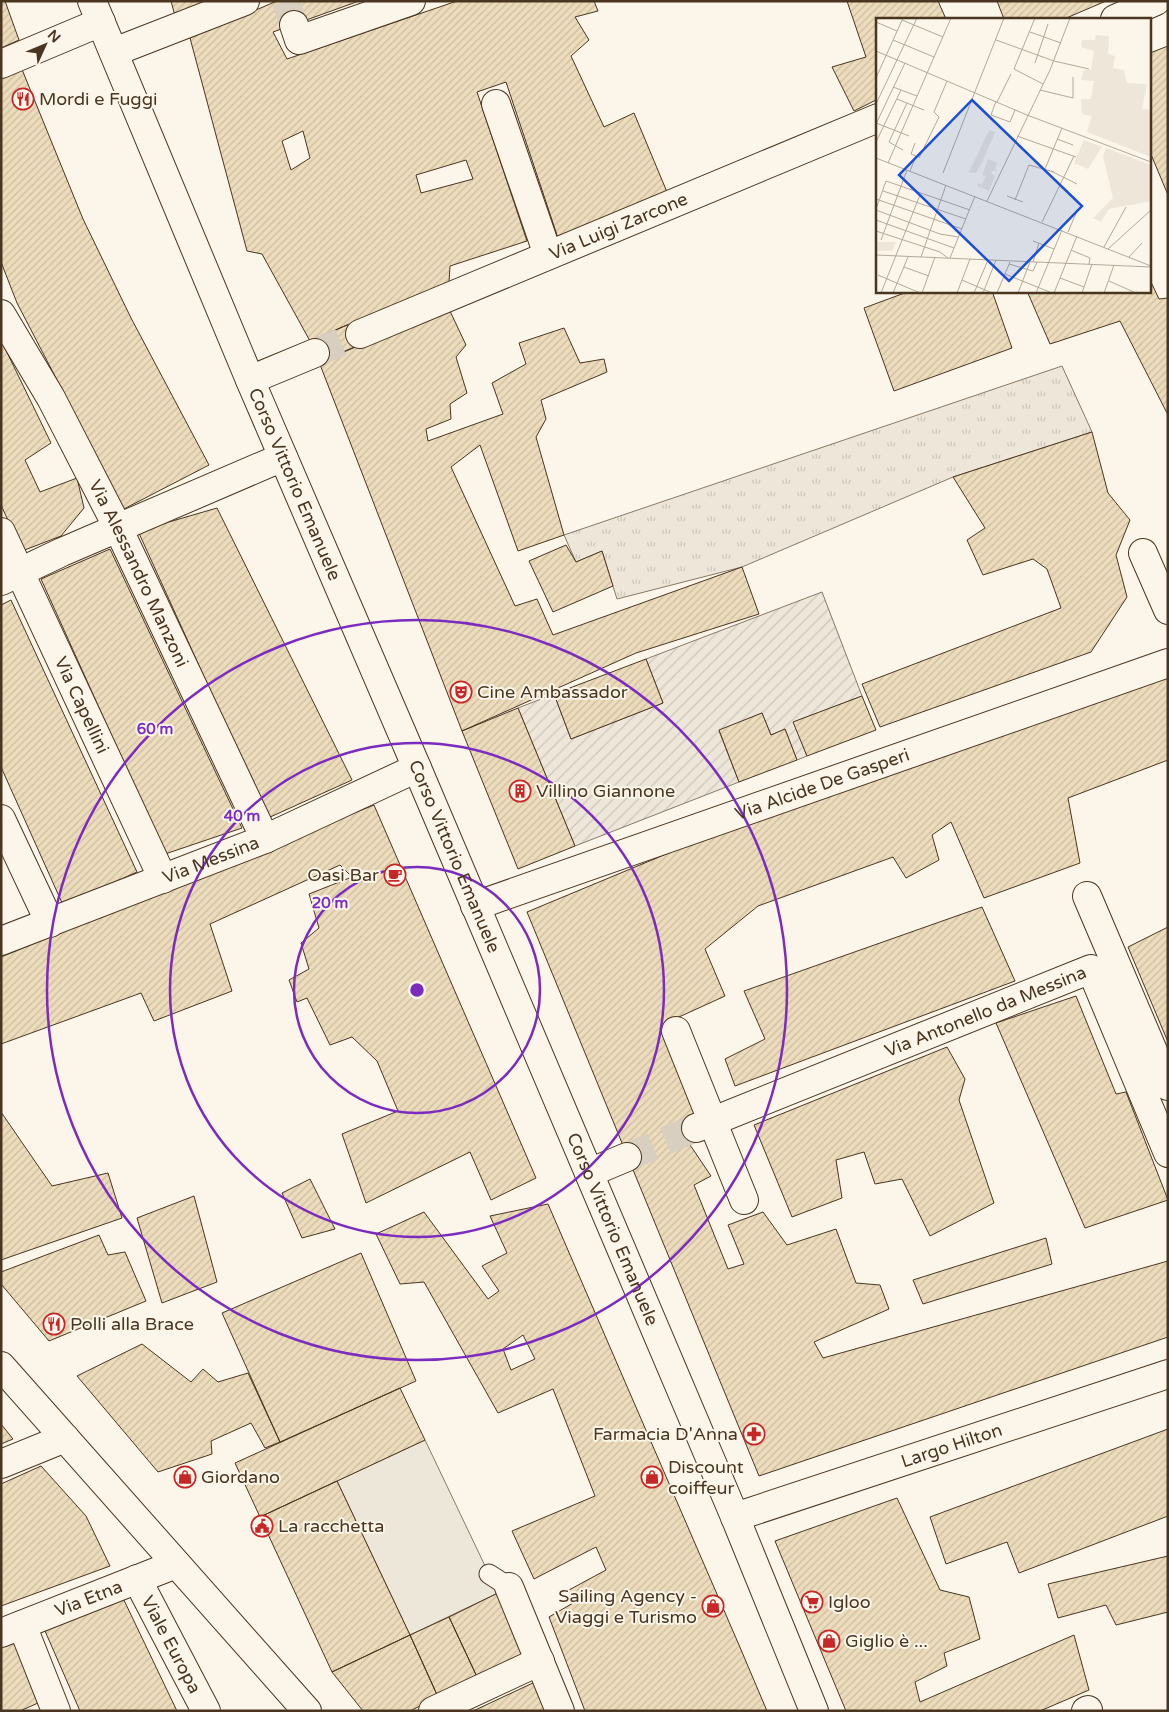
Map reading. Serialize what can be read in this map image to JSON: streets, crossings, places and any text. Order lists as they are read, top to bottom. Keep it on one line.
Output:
{"streets":{"street":["Via Luigi Zarcone","Corso Vittorio Emanuele","Via Alessandro Manzoni","Via Capellini","Via Alcide De Gasperi","Via Messina","Via Antonello da Messina","Largo Hilton","Via Etna","Viale Europa"]},"crossings":[["Corso Vittorio Emanuele","Via Alcide De Gasperi"],["Corso Vittorio Emanuele","Via Messina"],["Corso Vittorio Emanuele","Largo Hilton"],["Via Alessandro Manzoni","Via Messina"],["Via Capellini","Via Messina"],["Via Etna","Viale Europa"]],"places":{"restaurant":["Mordi e Fuggi","Polli alla Brace"],"theatre":["Cine Ambassador"],"building":["Villino Giannone"],"cafe":["Oasi Bar"],"pharmacy":["Farmacia D'Anna"],"shop":["Giordano","Discount coiffeur","Sailing Agency - Viaggi e Turismo","Giglio è ..."],"public building":["La racchetta"],"supermarket":["Igloo"]},"north":"top right","rings":["60 m","40 m","20 m"]}
